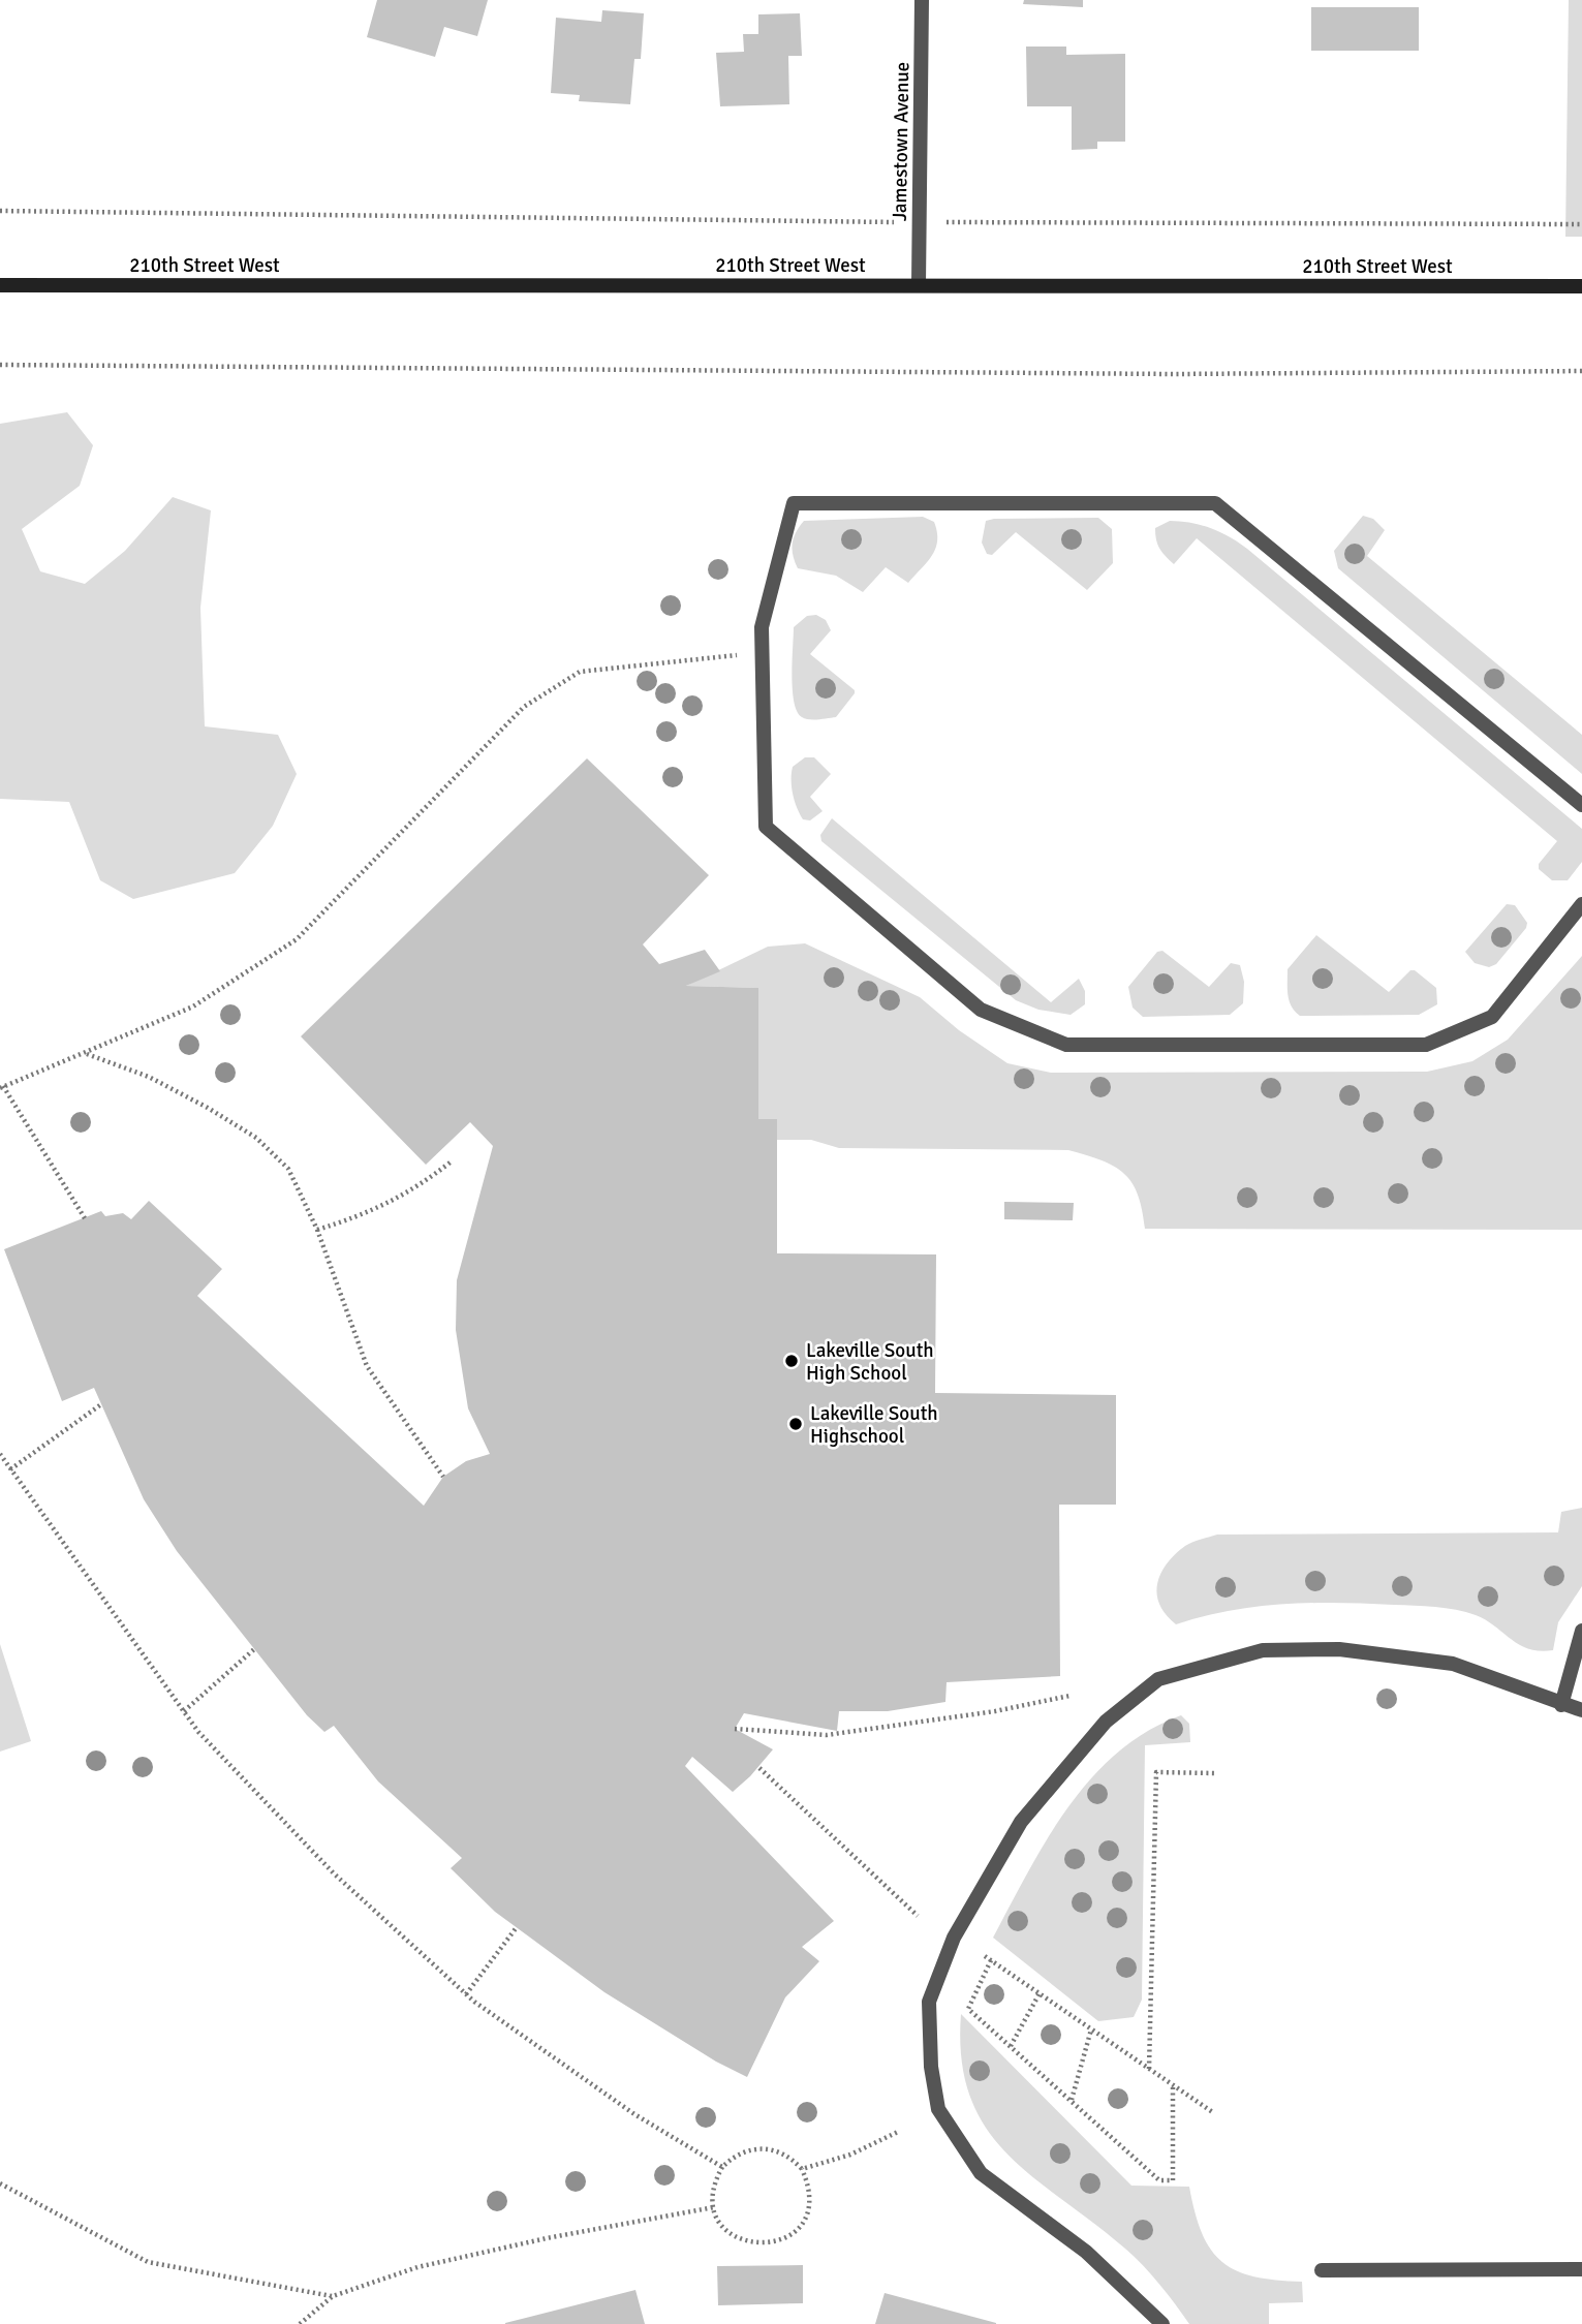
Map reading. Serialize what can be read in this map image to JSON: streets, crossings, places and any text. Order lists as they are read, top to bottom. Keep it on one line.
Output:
{"streets":{"street":["Jamestown Avenue","210th Street West"]},"crossings":[["Jamestown Avenue","210th Street West"]],"places":["Lakeville South High School","Lakeville South Highschool"]}
